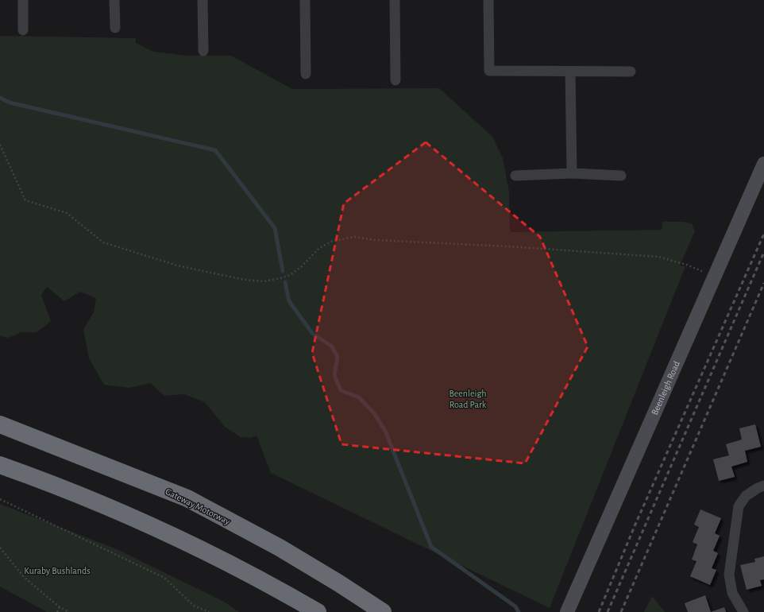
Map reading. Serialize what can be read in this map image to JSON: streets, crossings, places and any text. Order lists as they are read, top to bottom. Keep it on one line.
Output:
{"streets":{"highway":["Gateway Motorway"],"main road":["Beenleigh Road"]},"parks":["Beenleigh Road Park","Kuraby Bushlands"]}
